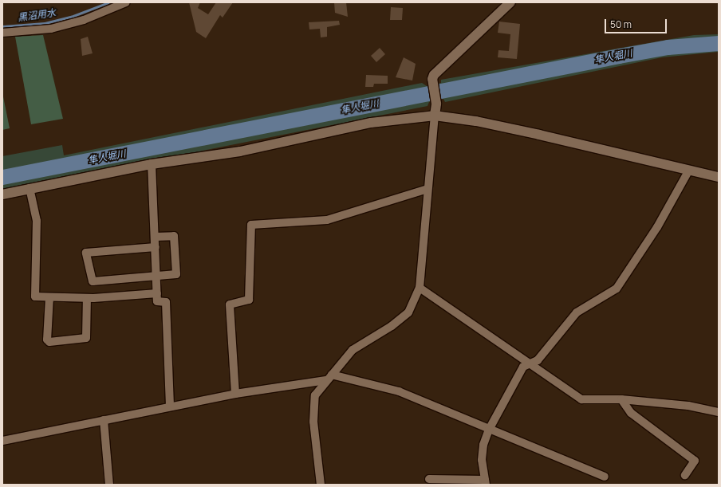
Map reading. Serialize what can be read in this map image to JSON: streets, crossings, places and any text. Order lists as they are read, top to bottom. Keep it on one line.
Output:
{"water":["黒沼用水","隼人堀川"],"scale_bar":"50 m"}
